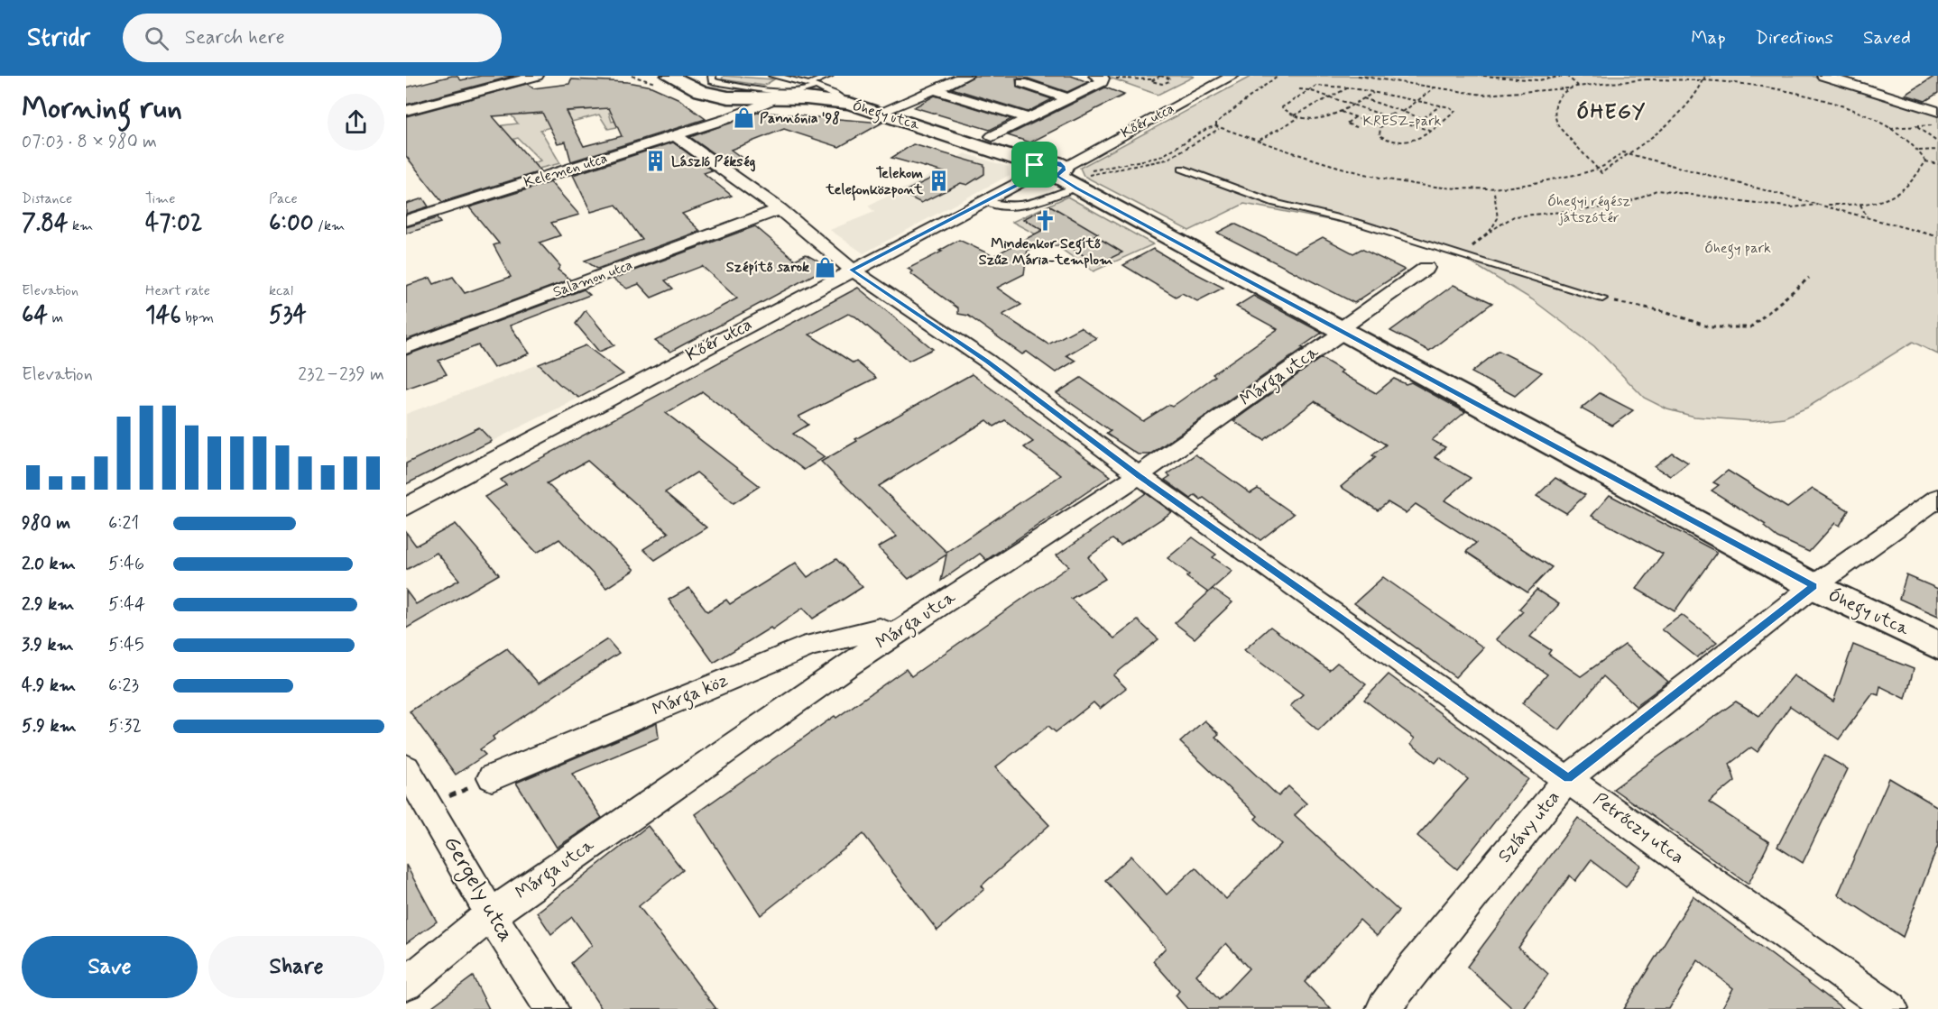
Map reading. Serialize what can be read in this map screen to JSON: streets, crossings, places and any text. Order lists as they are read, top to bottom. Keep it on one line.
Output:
{"streets":{"street":["Óhegy utca","Kőér utca","Kelemen utca","Salamon utca","Márga utca","Márga köz","Szlávy utca","Petrőczy utca","Gergely utca"]},"crossings":[["Óhegy utca","Kőér utca"],["Óhegy utca","Kelemen utca"],["Óhegy utca","Márga utca"],["Óhegy utca","Szlávy utca"],["Kőér utca","Petrőczy utca"],["Kelemen utca","Petrőczy utca"],["Salamon utca","Petrőczy utca"],["Márga utca","Márga köz"],["Márga utca","Petrőczy utca"],["Márga utca","Gergely utca"],["Szlávy utca","Petrőczy utca"]],"districts":["ÓHEGY"],"parks":["KRESZ-park","Óhegyi régész játszótér","Óhegy park"],"places":{"shop":["Pannónia '98","Szépítő sarok"],"building":["László Pékség","Telekom telefonközpont"],"church":["Mindenkor Segítő Szűz Mária-templom"]},"page":{"header":"Stridr","search":"Search here","nav":["Map","Directions","Saved"],"heading":["Morning run","07:03 · 8 × 980 m"],"stats":[["Distance","7.84 km"],["Time","47:02"],["Pace","6:00 /km"],["Elevation","64 m"],["Heart rate","146 bpm"],["kcal","534"]],"chart":["Elevation","232–239 m"],"list":[{"name":"980 m","note":"6:21"},{"name":"2.0 km","note":"5:46"},{"name":"2.9 km","note":"5:44"},{"name":"3.9 km","note":"5:45"},{"name":"4.9 km","note":"6:23"},{"name":"5.9 km","note":"5:32"}],"buttons":["Save","Share"]}}
